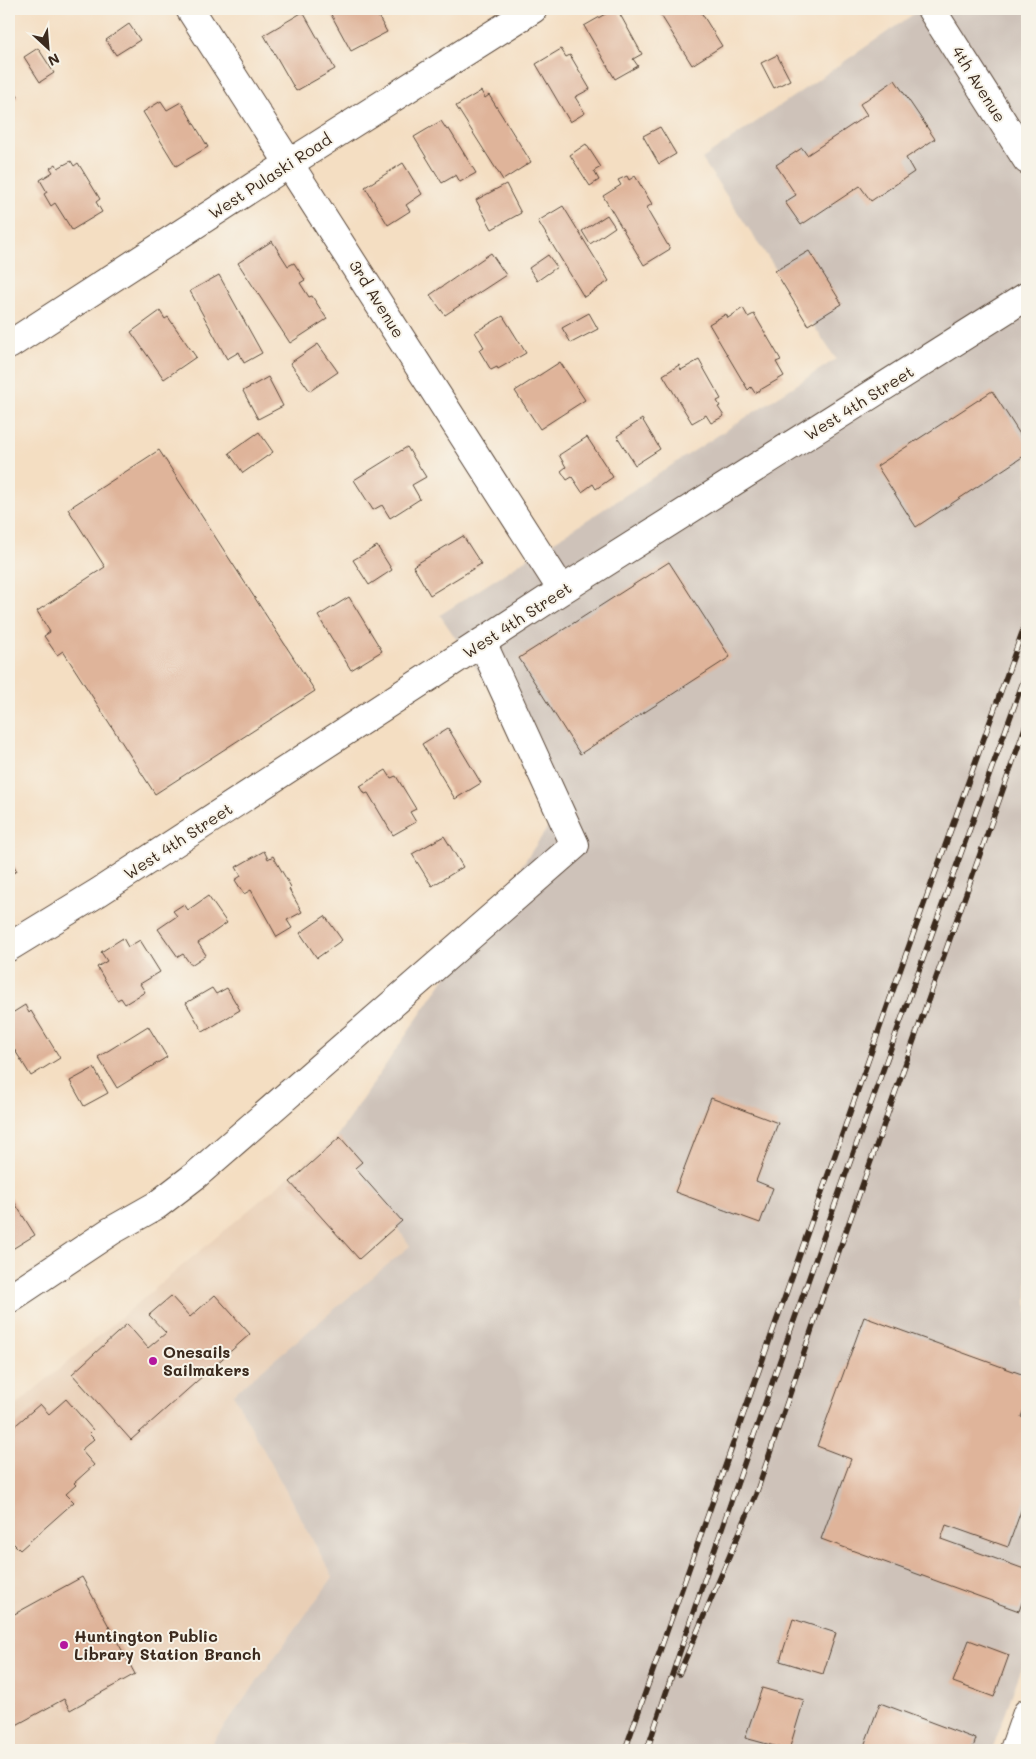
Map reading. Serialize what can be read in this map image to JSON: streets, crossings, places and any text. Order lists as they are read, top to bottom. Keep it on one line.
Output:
{"streets":{"street":["4th Avenue","West Pulaski Road","3rd Avenue","West 4th Street"]},"crossings":[["West Pulaski Road","3rd Avenue"],["3rd Avenue","West 4th Street"]],"places":["Onesails Sailmakers","Huntington Public Library Station Branch"],"north":"bottom right"}
